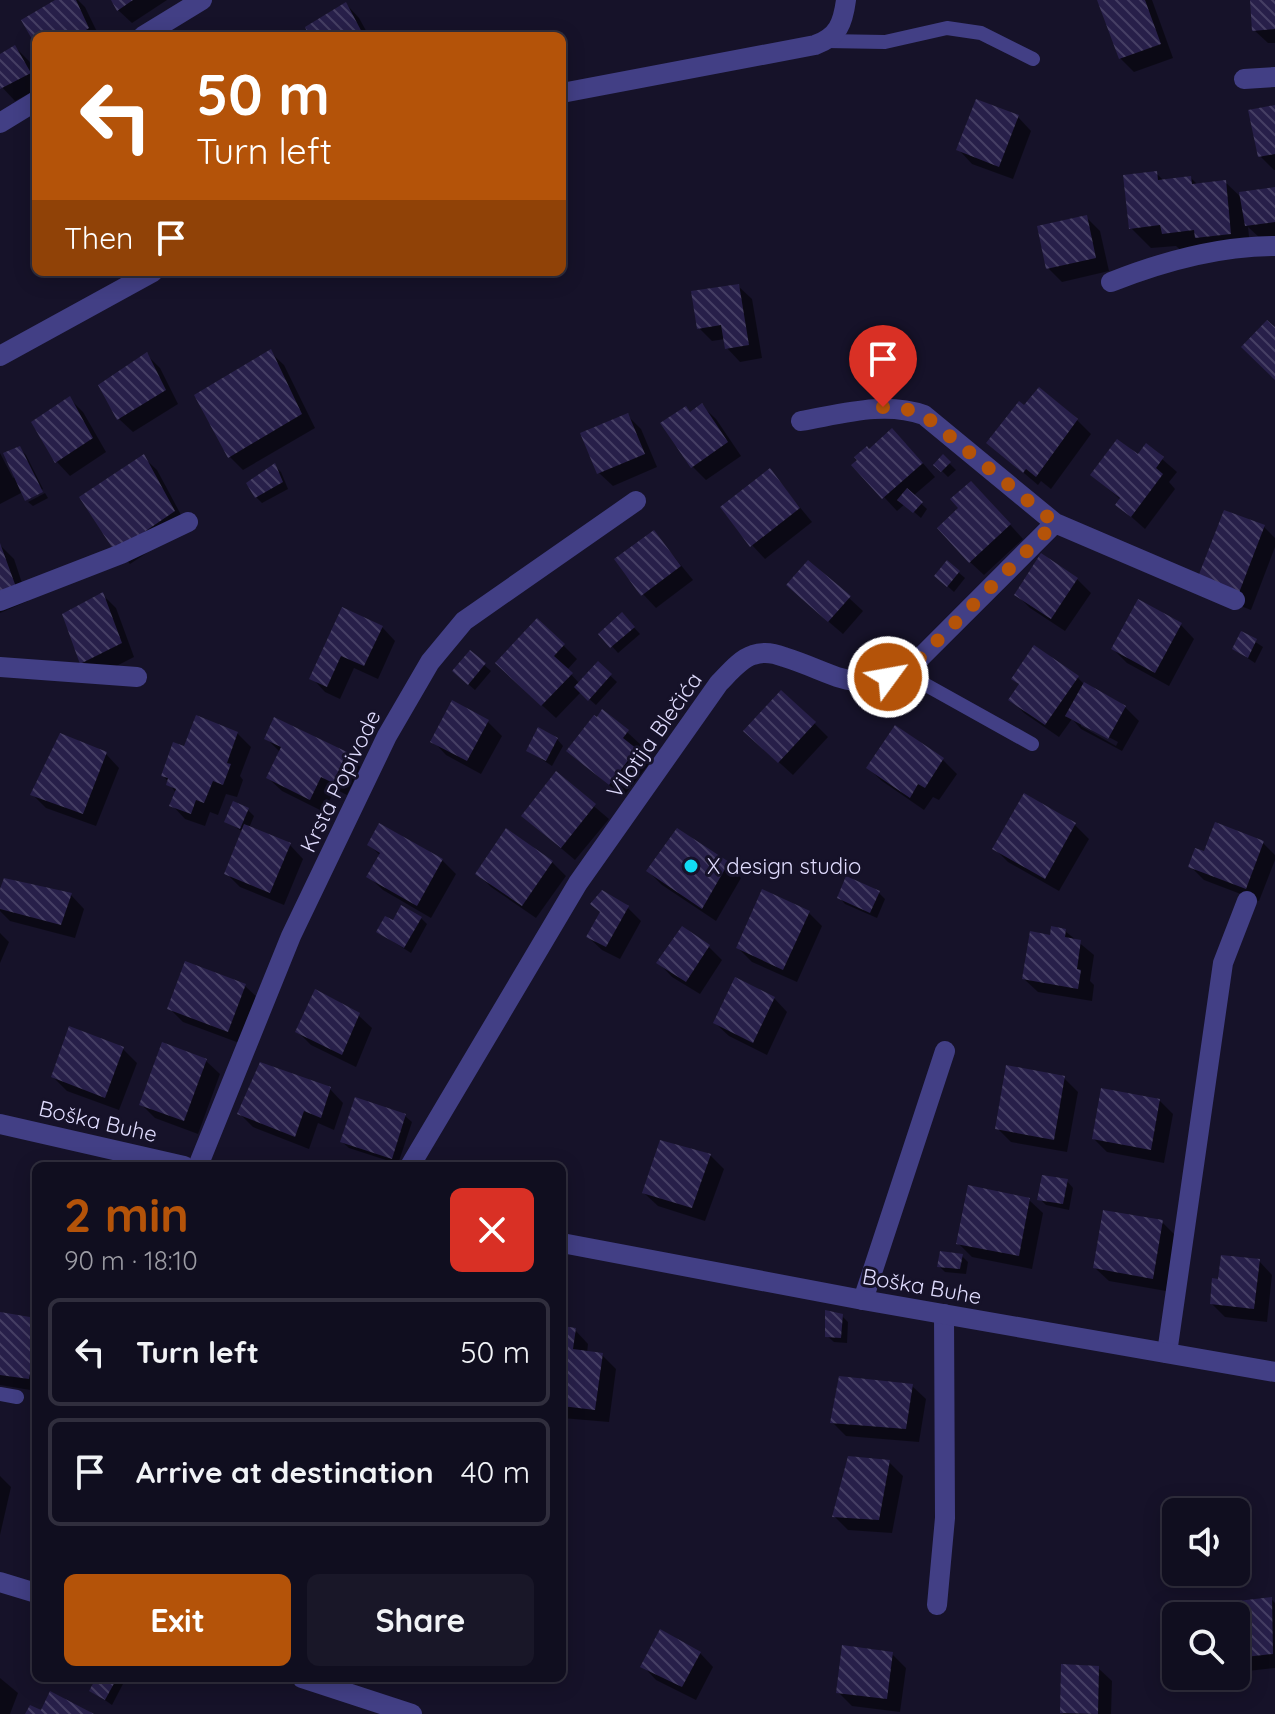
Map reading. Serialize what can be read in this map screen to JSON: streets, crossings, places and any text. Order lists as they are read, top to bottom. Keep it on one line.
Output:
{"streets":{"street":["Vilotija Blečića","Krsta Popivode","Boška Buhe"]},"places":["X design studio"],"page":{"turn":["50 m","Turn left"],"then":"Then","heading":["2 min","90 m · 18:10"],"list":[{"name":"Turn left","value":"50 m"},{"name":"Arrive at destination","value":"40 m"}],"buttons":["Exit","Share"]}}
